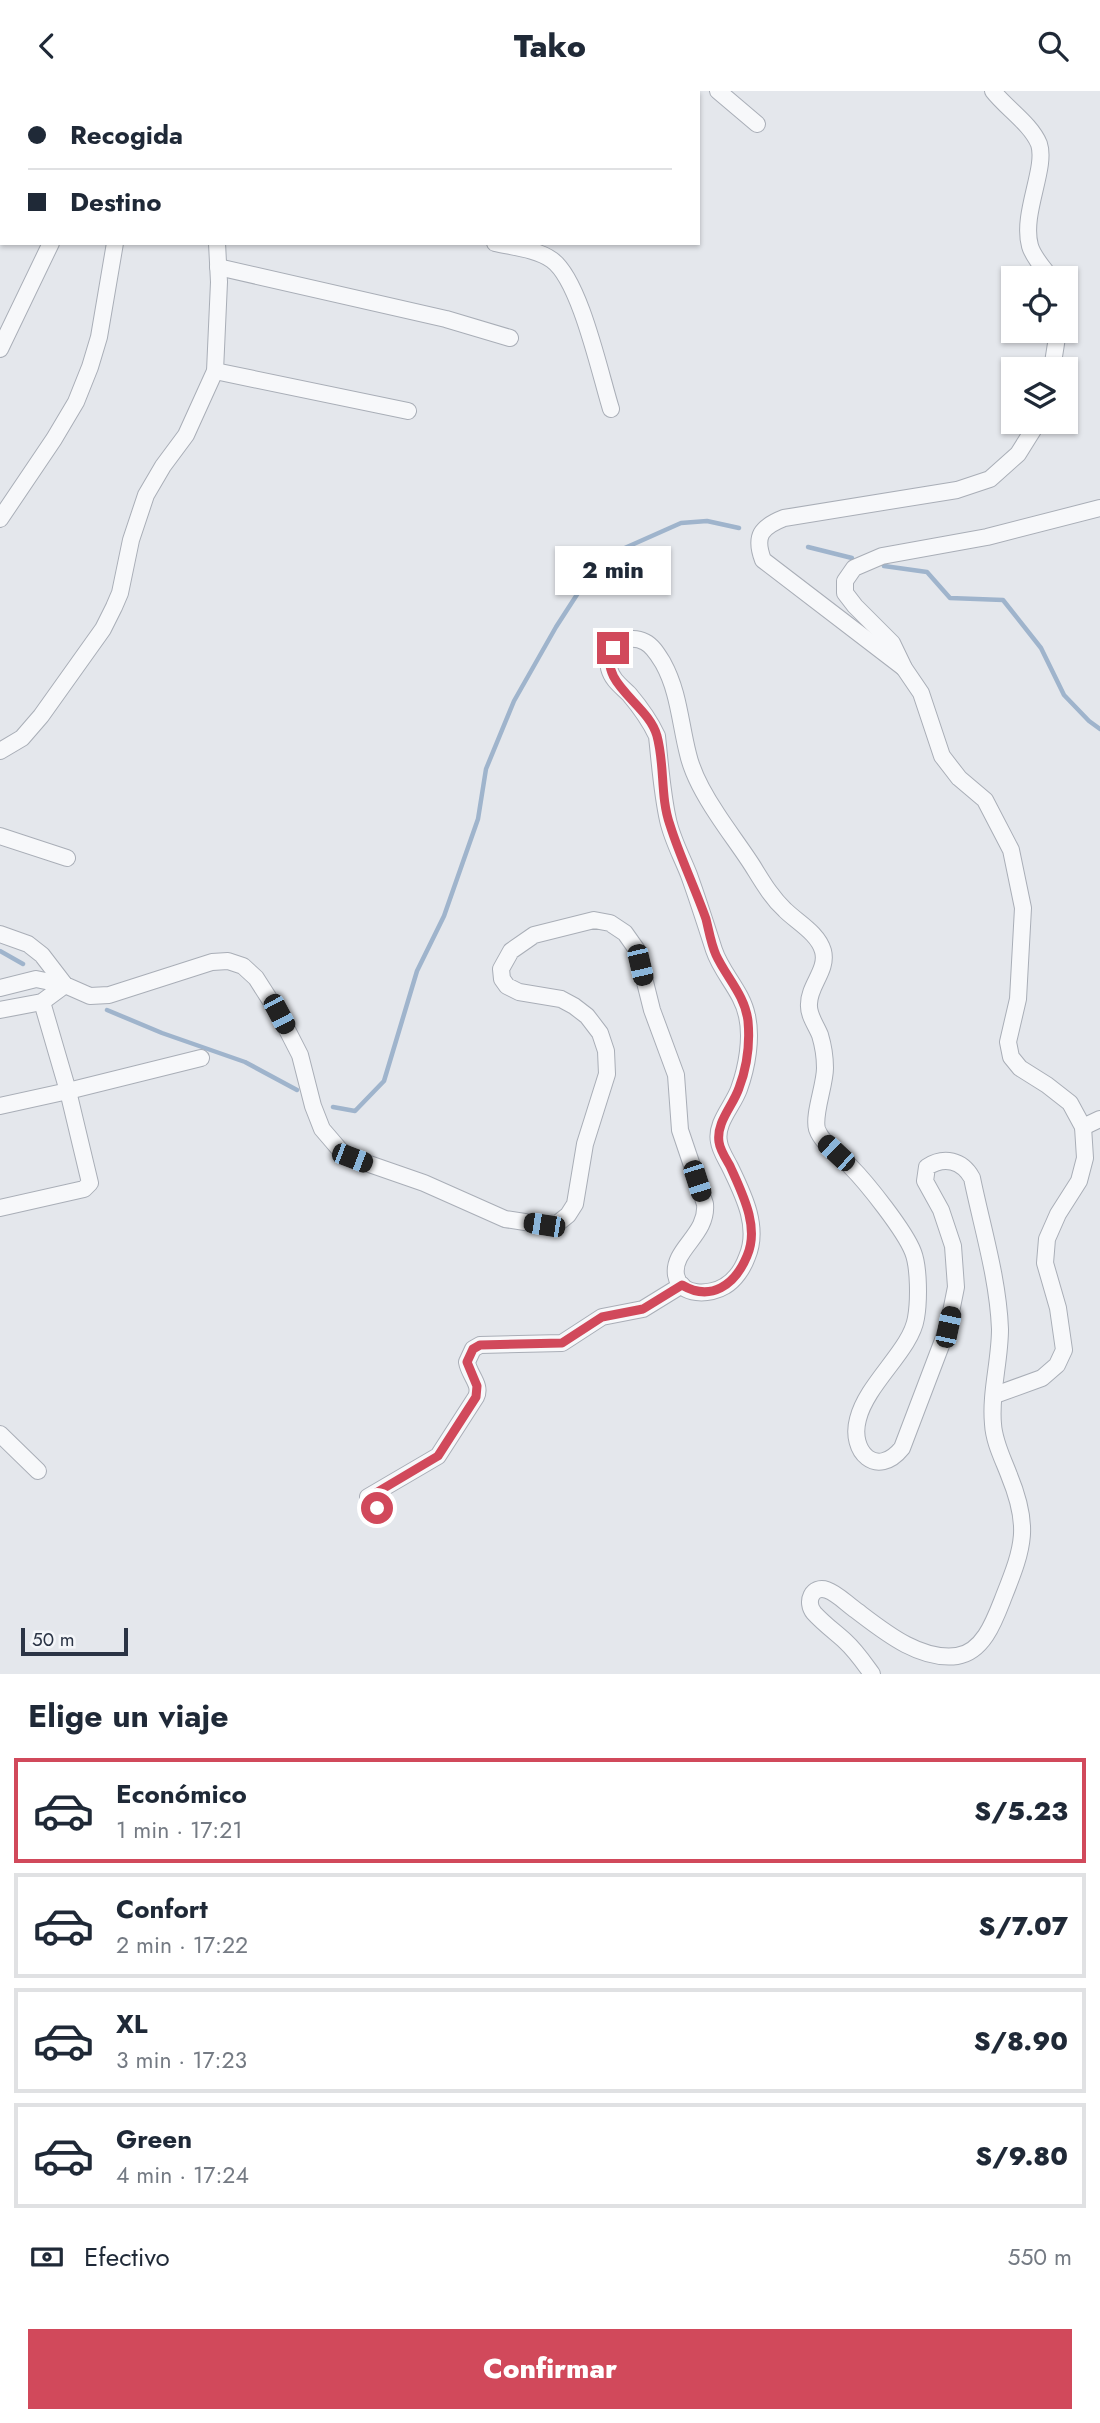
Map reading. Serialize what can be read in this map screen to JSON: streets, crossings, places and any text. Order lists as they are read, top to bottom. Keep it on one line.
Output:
{"scale_bar":"50 m","page":{"header":"Tako","banner":["Recogida","Destino"],"bubble":"2 min","scale":"50 m","heading":"Elige un viaje","list":[{"name":"Económico","note":"1 min · 17:21","value":"S/5.23"},{"name":"Confort","note":"2 min · 17:22","value":"S/7.07"},{"name":"XL","note":"3 min · 17:23","value":"S/8.90"},{"name":"Green","note":"4 min · 17:24","value":"S/9.80"}],"pay":["Efectivo","550 m"],"buttons":"Confirmar"}}
